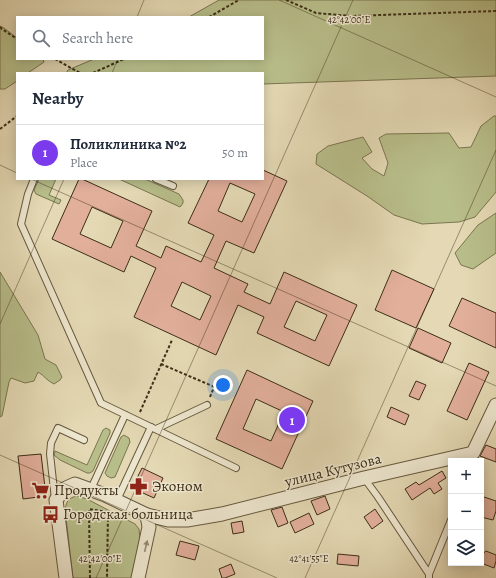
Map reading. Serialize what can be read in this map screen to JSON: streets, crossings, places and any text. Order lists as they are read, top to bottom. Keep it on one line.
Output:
{"streets":{"street":["улица Кутузова"]},"places":{"pharmacy":["Эконом"],"supermarket":["Продукты"],"bus stop":["Городская больница"]},"page":{"search":"Search here","heading":"Nearby","list":[{"mark":"1","name":"Поликлиника №2","note":"Place","value":"50 m"}],"pins":"1","map_buttons":["+","−"]},"coordinates":["42°42'00\"E","42°41'55\"E"]}
